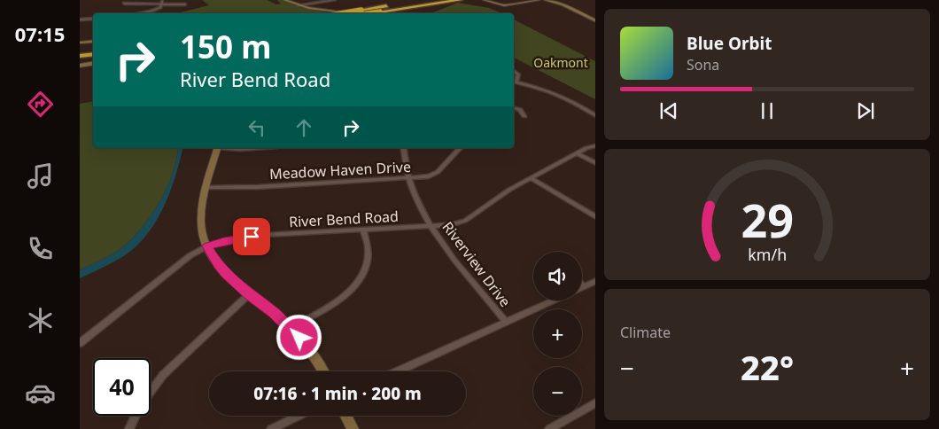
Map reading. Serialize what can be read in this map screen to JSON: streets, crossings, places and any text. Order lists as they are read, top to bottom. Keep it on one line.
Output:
{"streets":{"street":["Meadow Haven Drive","River Bend Road","Riverview Drive"]},"crossings":[["Meadow Haven Drive","Riverview Drive"],["River Bend Road","Riverview Drive"]],"parks":["Oakmont"],"page":{"tabs":"07:15","turn":["150 m","River Bend Road"],"song":["Blue Orbit","Sona"],"map_buttons":["+","−"],"tile":"Climate","heat":["−","22°","+"],"limit":"40","trip":"07:16 · 1 min · 200 m","gauge":["29","km/h"]}}
